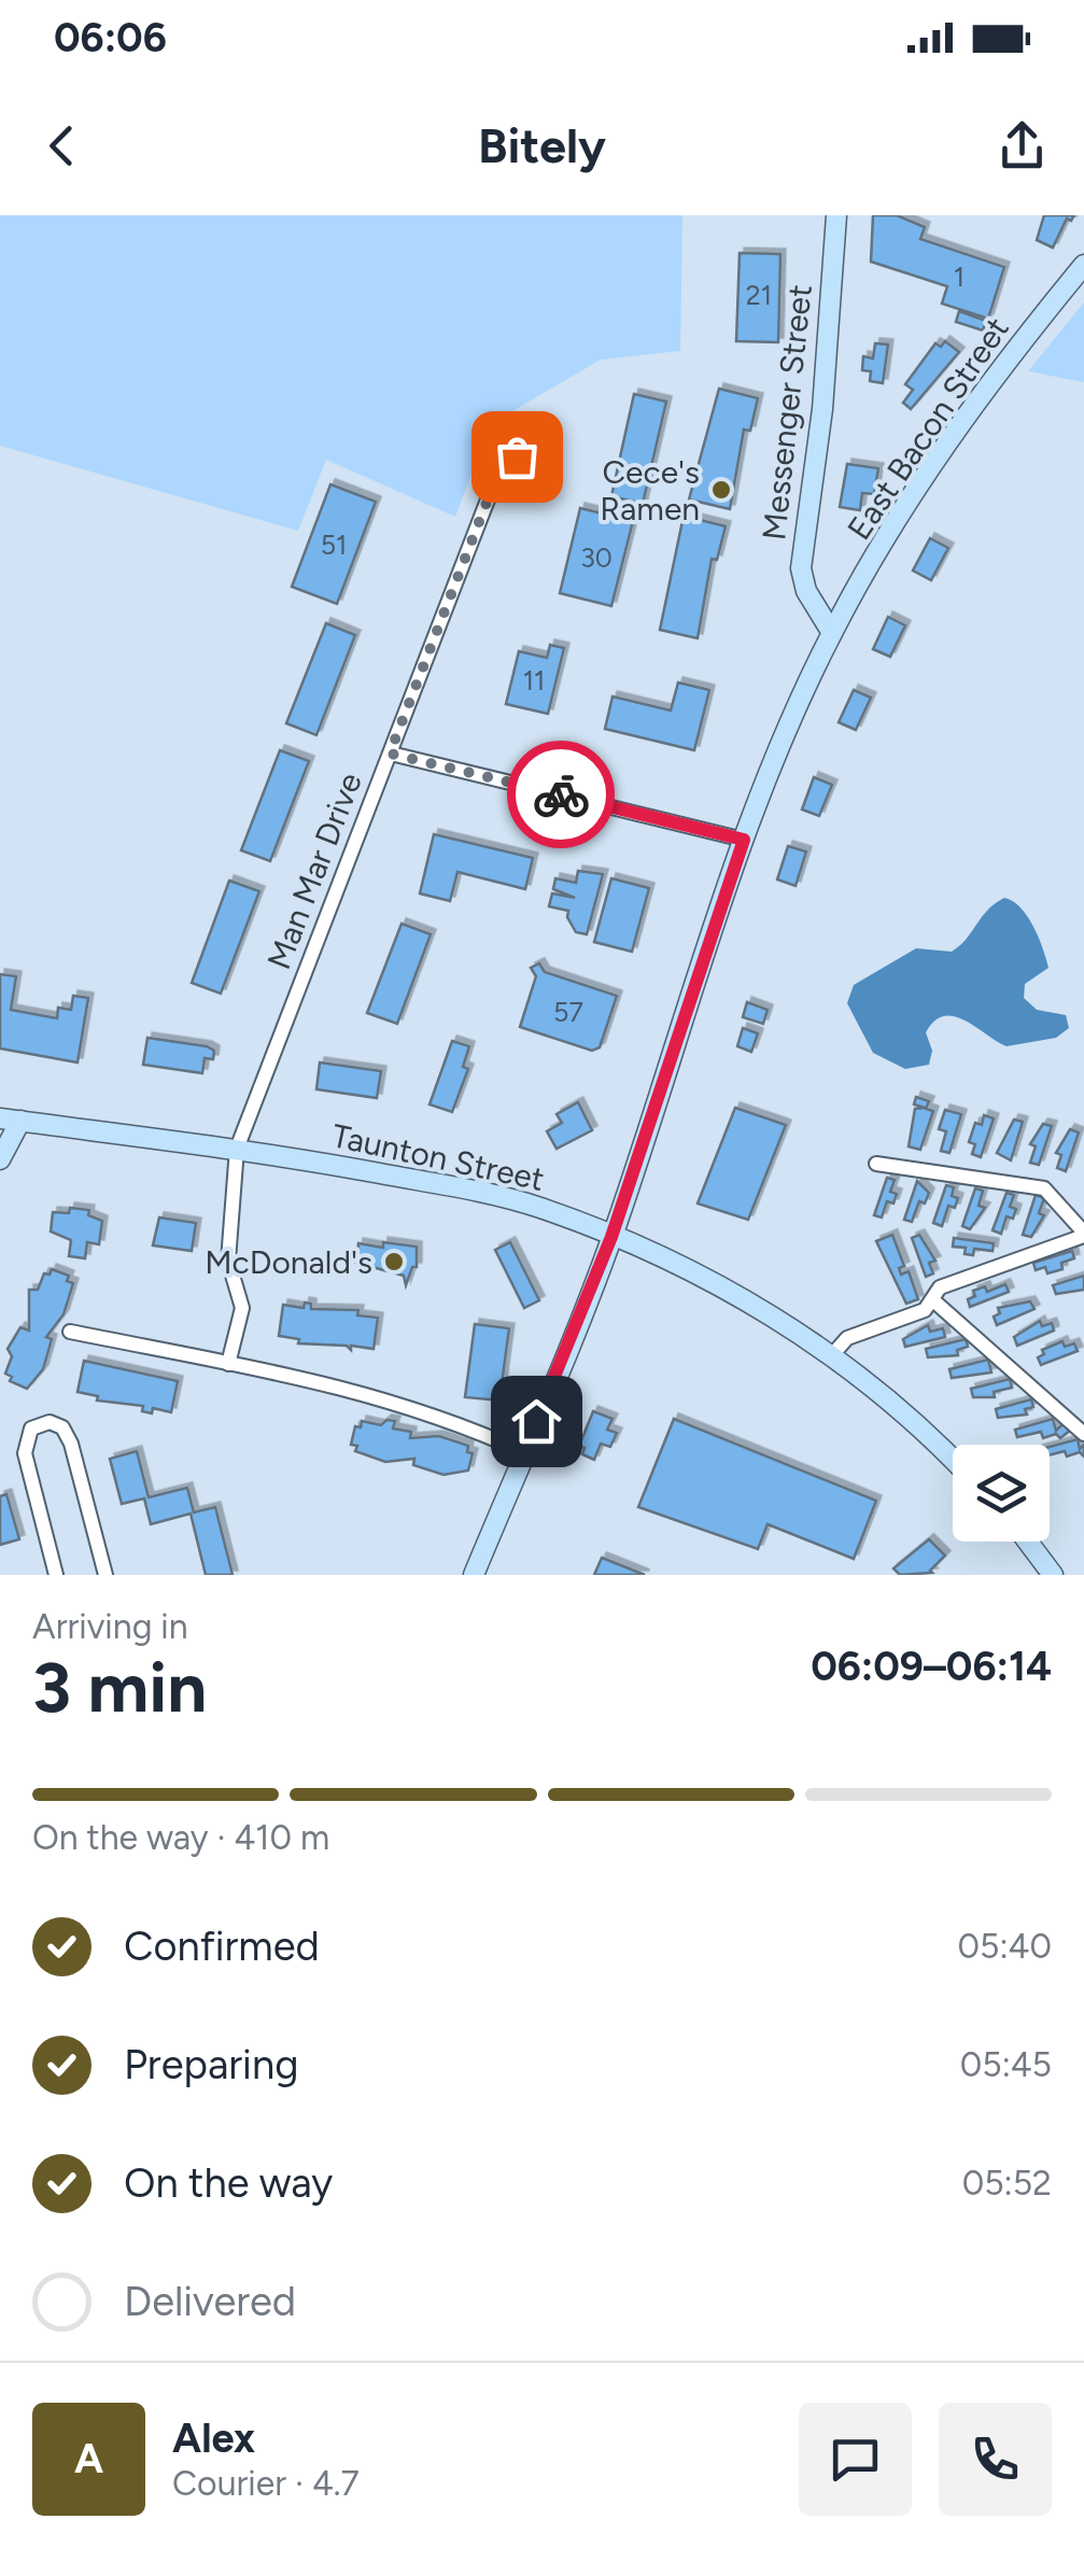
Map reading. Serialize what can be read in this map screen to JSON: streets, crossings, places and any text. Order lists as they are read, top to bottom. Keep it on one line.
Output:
{"streets":{"main road":["Messenger Street","East Bacon Street","Taunton Street"],"street":["Man Mar Drive"]},"crossings":[["Messenger Street","East Bacon Street"],["Man Mar Drive","Taunton Street"]],"places":["Cece's Ramen","McDonald's"],"house_numbers":["1","21","51","30","11","57"],"page":{"status":"06:06","header":"Bitely","heading":["3 min","Arriving in","06:09–06:14"],"panel":["Alex","Courier · 4.7"],"bar":"On the way · 410 m","list":[["Confirmed","05:40"],["Preparing","05:45"],["On the way","05:52"],"Delivered"],"round":"A"}}
